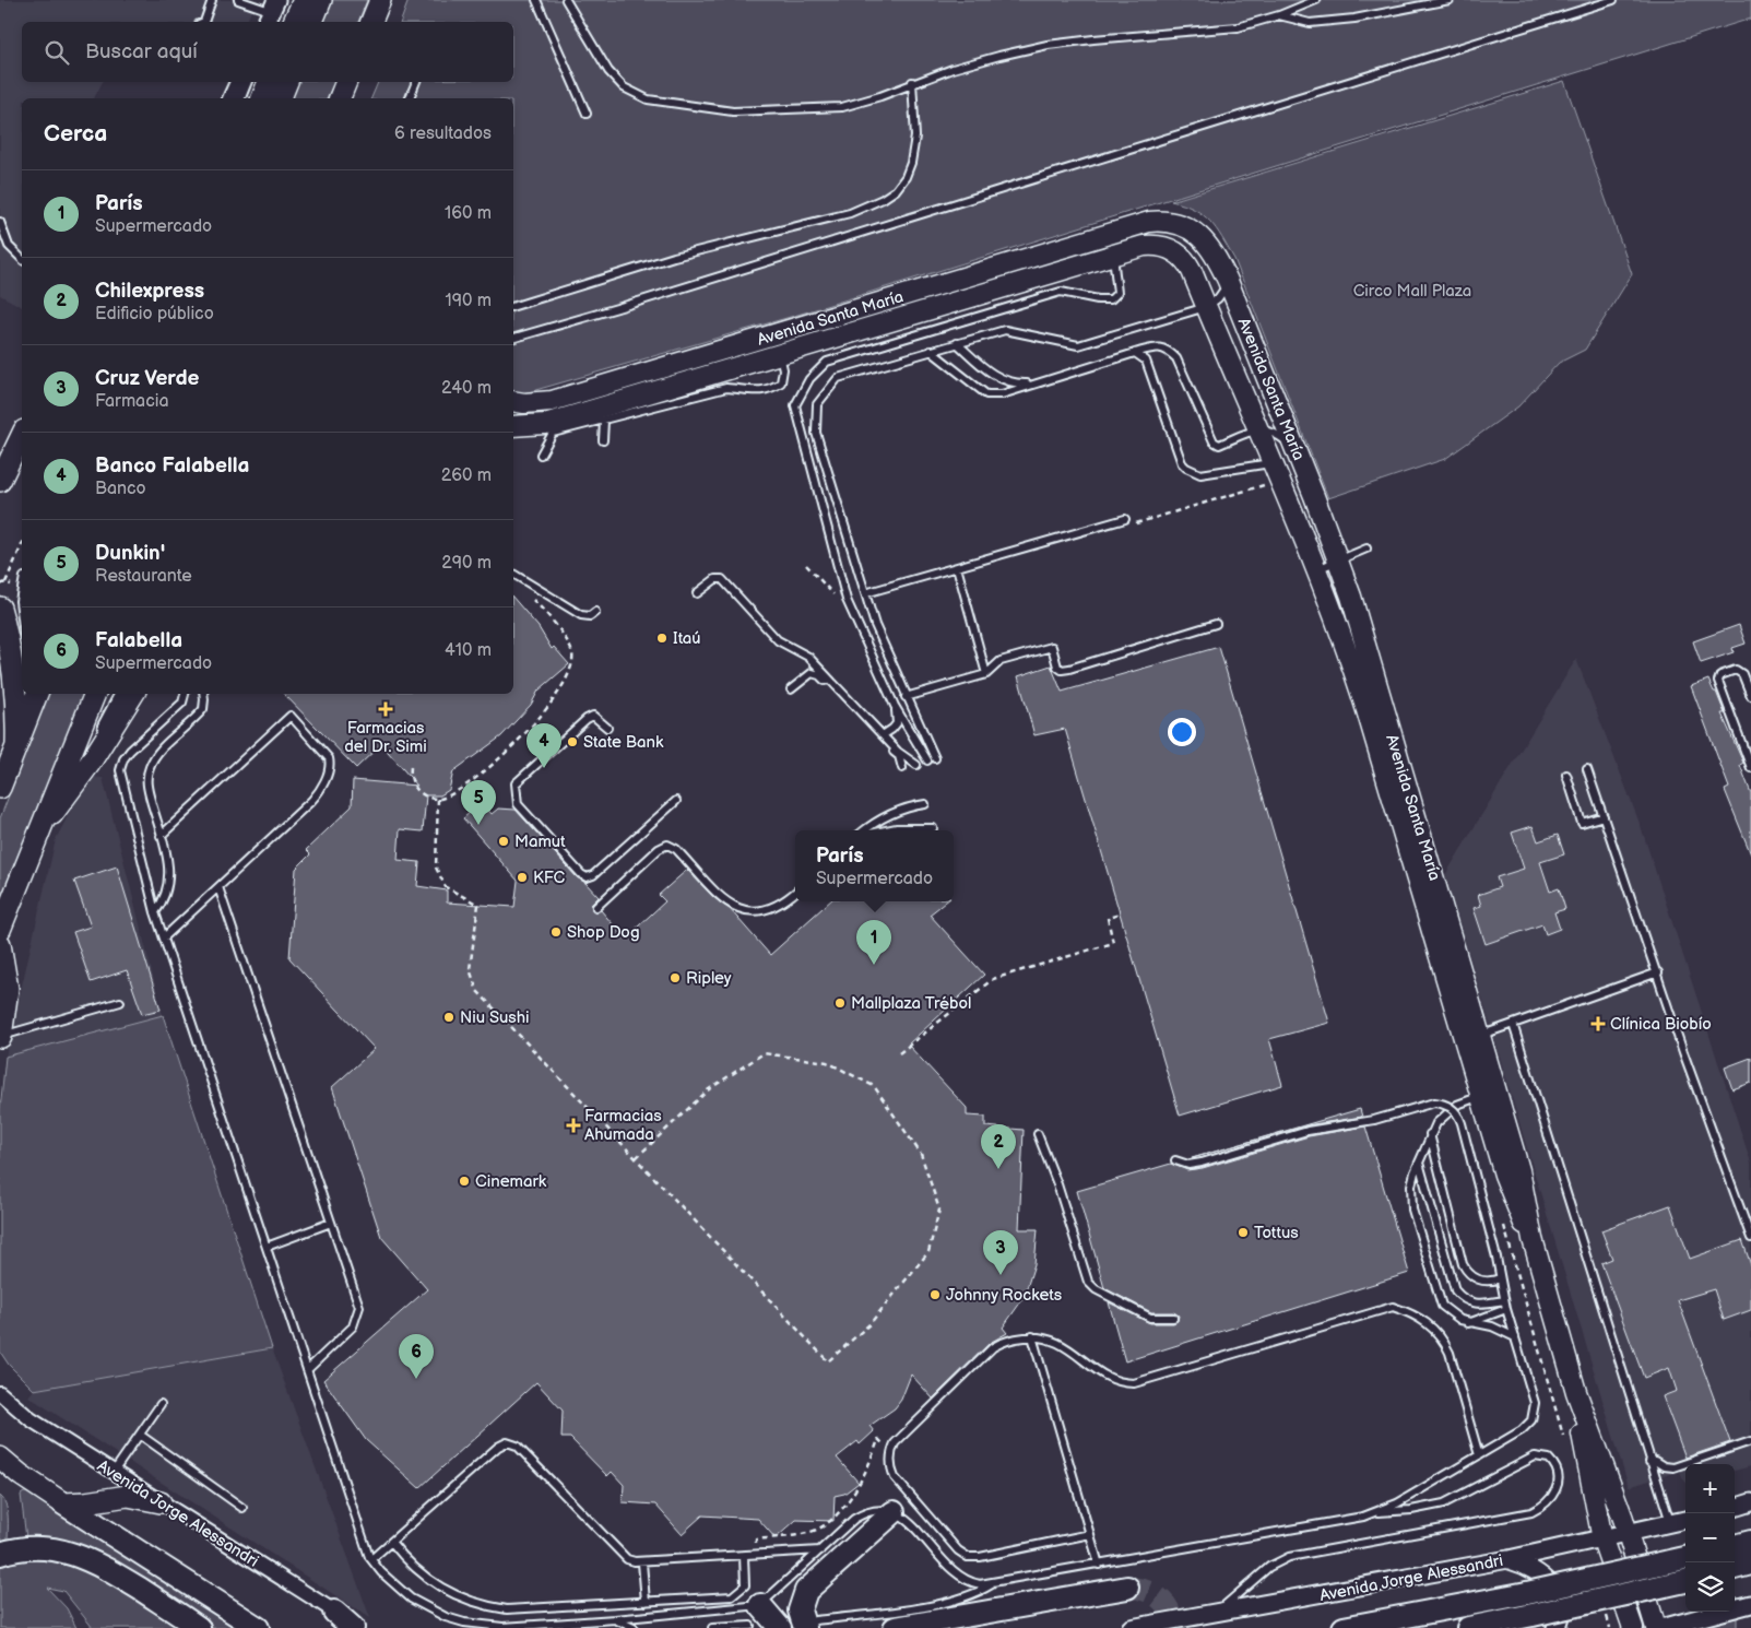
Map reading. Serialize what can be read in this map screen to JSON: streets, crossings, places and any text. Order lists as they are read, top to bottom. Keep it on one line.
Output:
{"streets":{"main road":["Avenida Santa María"],"street":["Avenida Jorge Alessandri"]},"crossings":[["Avenida Santa María","Avenida Jorge Alessandri"]],"parks":["Circo Mall Plaza"],"places":{"other":["Itaú","State Bank","Mamut","KFC","Shop Dog","Ripley","Mallplaza Trébol","Niu Sushi","Cinemark","Tottus","Johnny Rockets"],"health":["Farmacias del Dr. Simi","Clínica Biobío","Farmacias Ahumada"]},"page":{"search":"Buscar aquí","heading":["Cerca","6 resultados"],"list":[{"mark":"1","name":"París","note":"Supermercado","value":"160 m"},{"mark":"2","name":"Chilexpress","note":"Edificio público","value":"190 m"},{"mark":"3","name":"Cruz Verde","note":"Farmacia","value":"240 m"},{"mark":"4","name":"Banco Falabella","note":"Banco","value":"260 m"},{"mark":"5","name":"Dunkin'","note":"Restaurante","value":"290 m"},{"mark":"6","name":"Falabella","note":"Supermercado","value":"410 m"}],"pins":["4","5","1","2","3","6"],"popup":["París","Supermercado"],"map_buttons":["+","−"]}}
